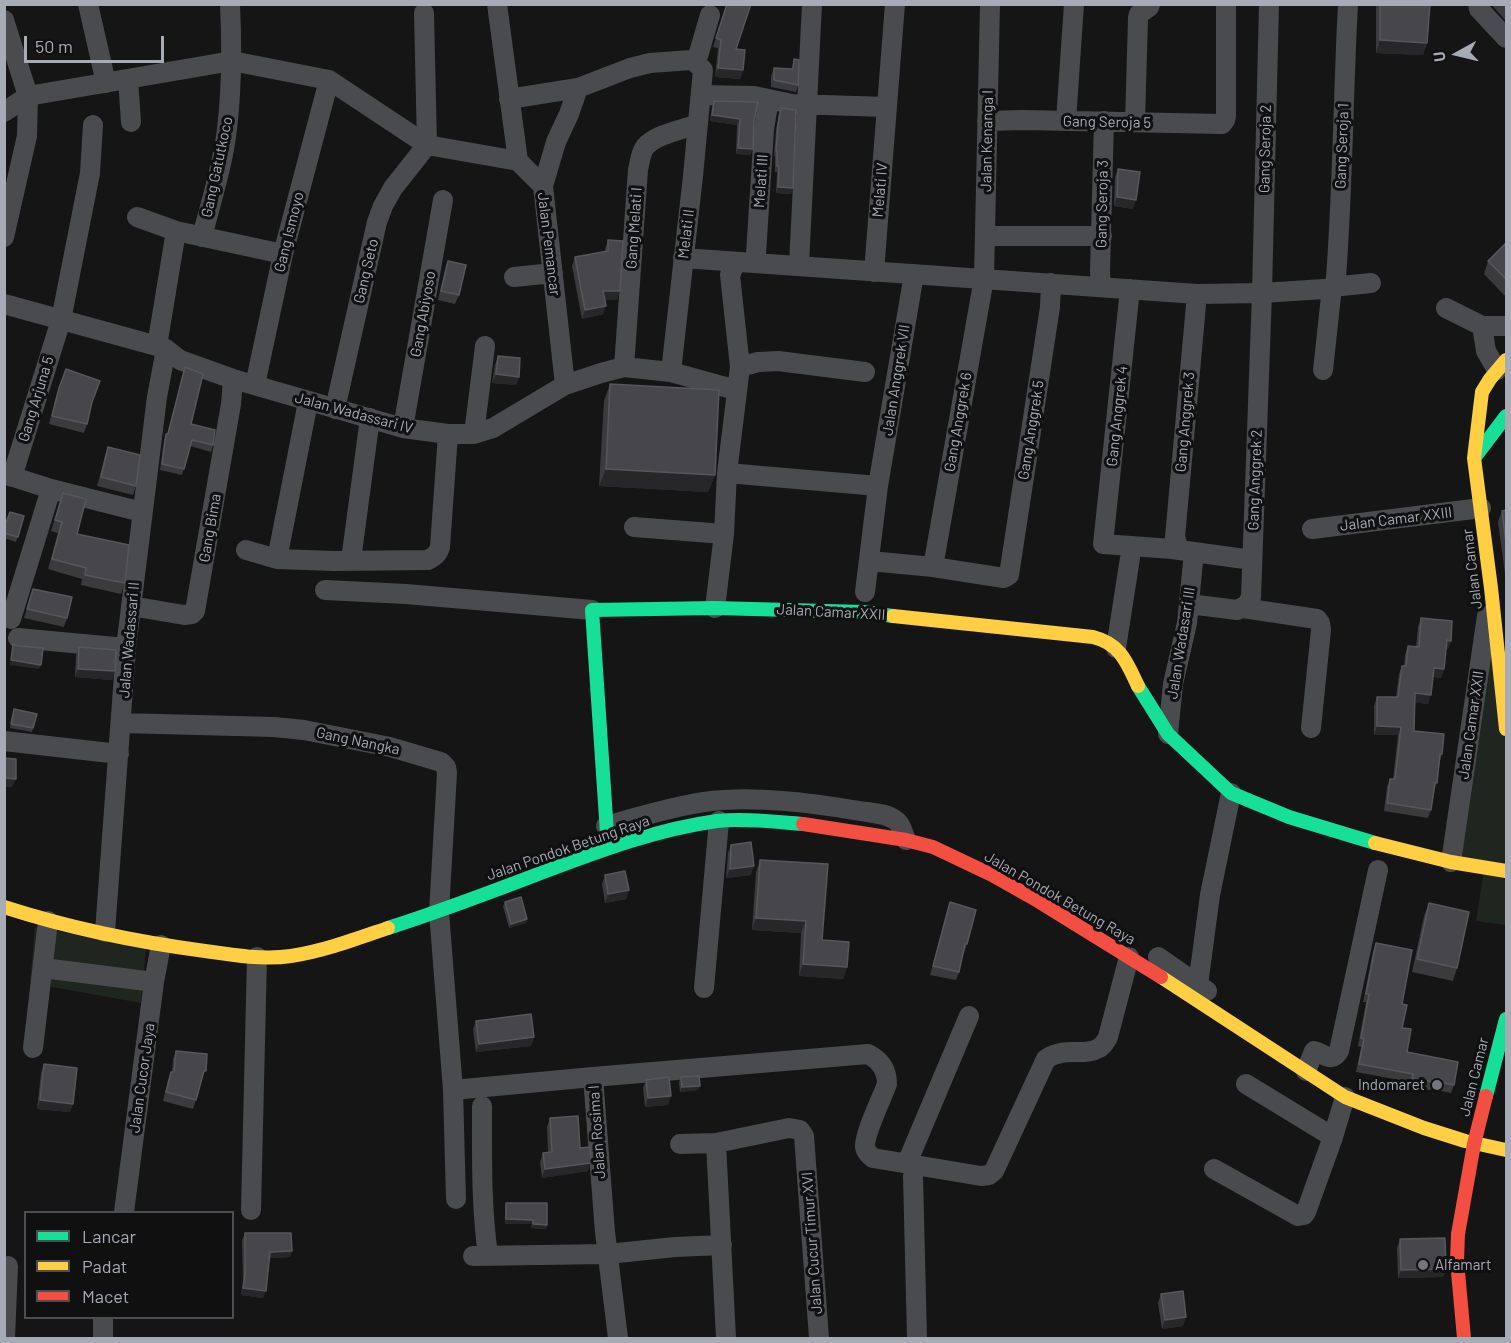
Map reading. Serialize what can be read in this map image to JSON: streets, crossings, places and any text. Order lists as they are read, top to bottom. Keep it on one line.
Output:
{"streets":{"street":["Gang Seroja 5","Jalan Kenanga I","Gang Seroja 1","Gang Seroja 2","Gang Gatutkoco","Melati III","Melati IV","Gang Seroja 3","Gang Melati I","Gang Ismoyo","Melati II","Jalan Pemancar","Gang Seto","Gang Abiyoso","Jalan Anggrek VII","Gang Arjuna 5","Jalan Wadassari IV","Gang Anggrek 4","Gang Anggrek 6","Gang Anggrek 3","Gang Anggrek 5","Gang Anggrek 2","Jalan Camar XXIII","Gang Bima","Jalan Camar","Jalan Camar XXII","Jalan Wadassari II","Jalan Wadasari III","Gang Nangka","Jalan Pondok Betung Raya","Jalan Cucor Jaya","Jalan Rosima I","Jalan Cucur Timur XVI"]},"crossings":[["Gang Seroja 5","Jalan Kenanga I"],["Gang Seroja 5","Gang Seroja 3"],["Jalan Kenanga I","Gang Anggrek 6"],["Gang Seroja 2","Gang Anggrek 2"],["Gang Melati I","Melati II"],["Gang Melati I","Jalan Wadassari IV"],["Gang Ismoyo","Jalan Wadassari IV"],["Melati II","Jalan Wadassari IV"],["Jalan Pemancar","Jalan Wadassari IV"],["Gang Seto","Jalan Wadassari IV"],["Gang Abiyoso","Jalan Wadassari IV"],["Gang Arjuna 5","Jalan Wadassari IV"],["Jalan Wadassari IV","Gang Bima"],["Jalan Wadassari IV","Jalan Wadassari II"],["Gang Anggrek 4","Gang Anggrek 3"],["Gang Anggrek 4","Jalan Wadasari III"],["Gang Anggrek 6","Gang Anggrek 5"],["Gang Anggrek 3","Jalan Wadasari III"],["Jalan Camar XXIII","Jalan Camar"],["Gang Bima","Jalan Wadassari II"],["Jalan Camar","Jalan Camar XXII"],["Jalan Camar","Jalan Pondok Betung Raya"],["Jalan Wadassari II","Gang Nangka"],["Jalan Wadassari II","Jalan Pondok Betung Raya"],["Gang Nangka","Jalan Pondok Betung Raya"],["Jalan Pondok Betung Raya","Jalan Cucor Jaya"]],"places":["Indomaret","Alfamart"],"legend":["Lancar","Padat","Macet"],"scale_bar":"50 m","north":"left"}
